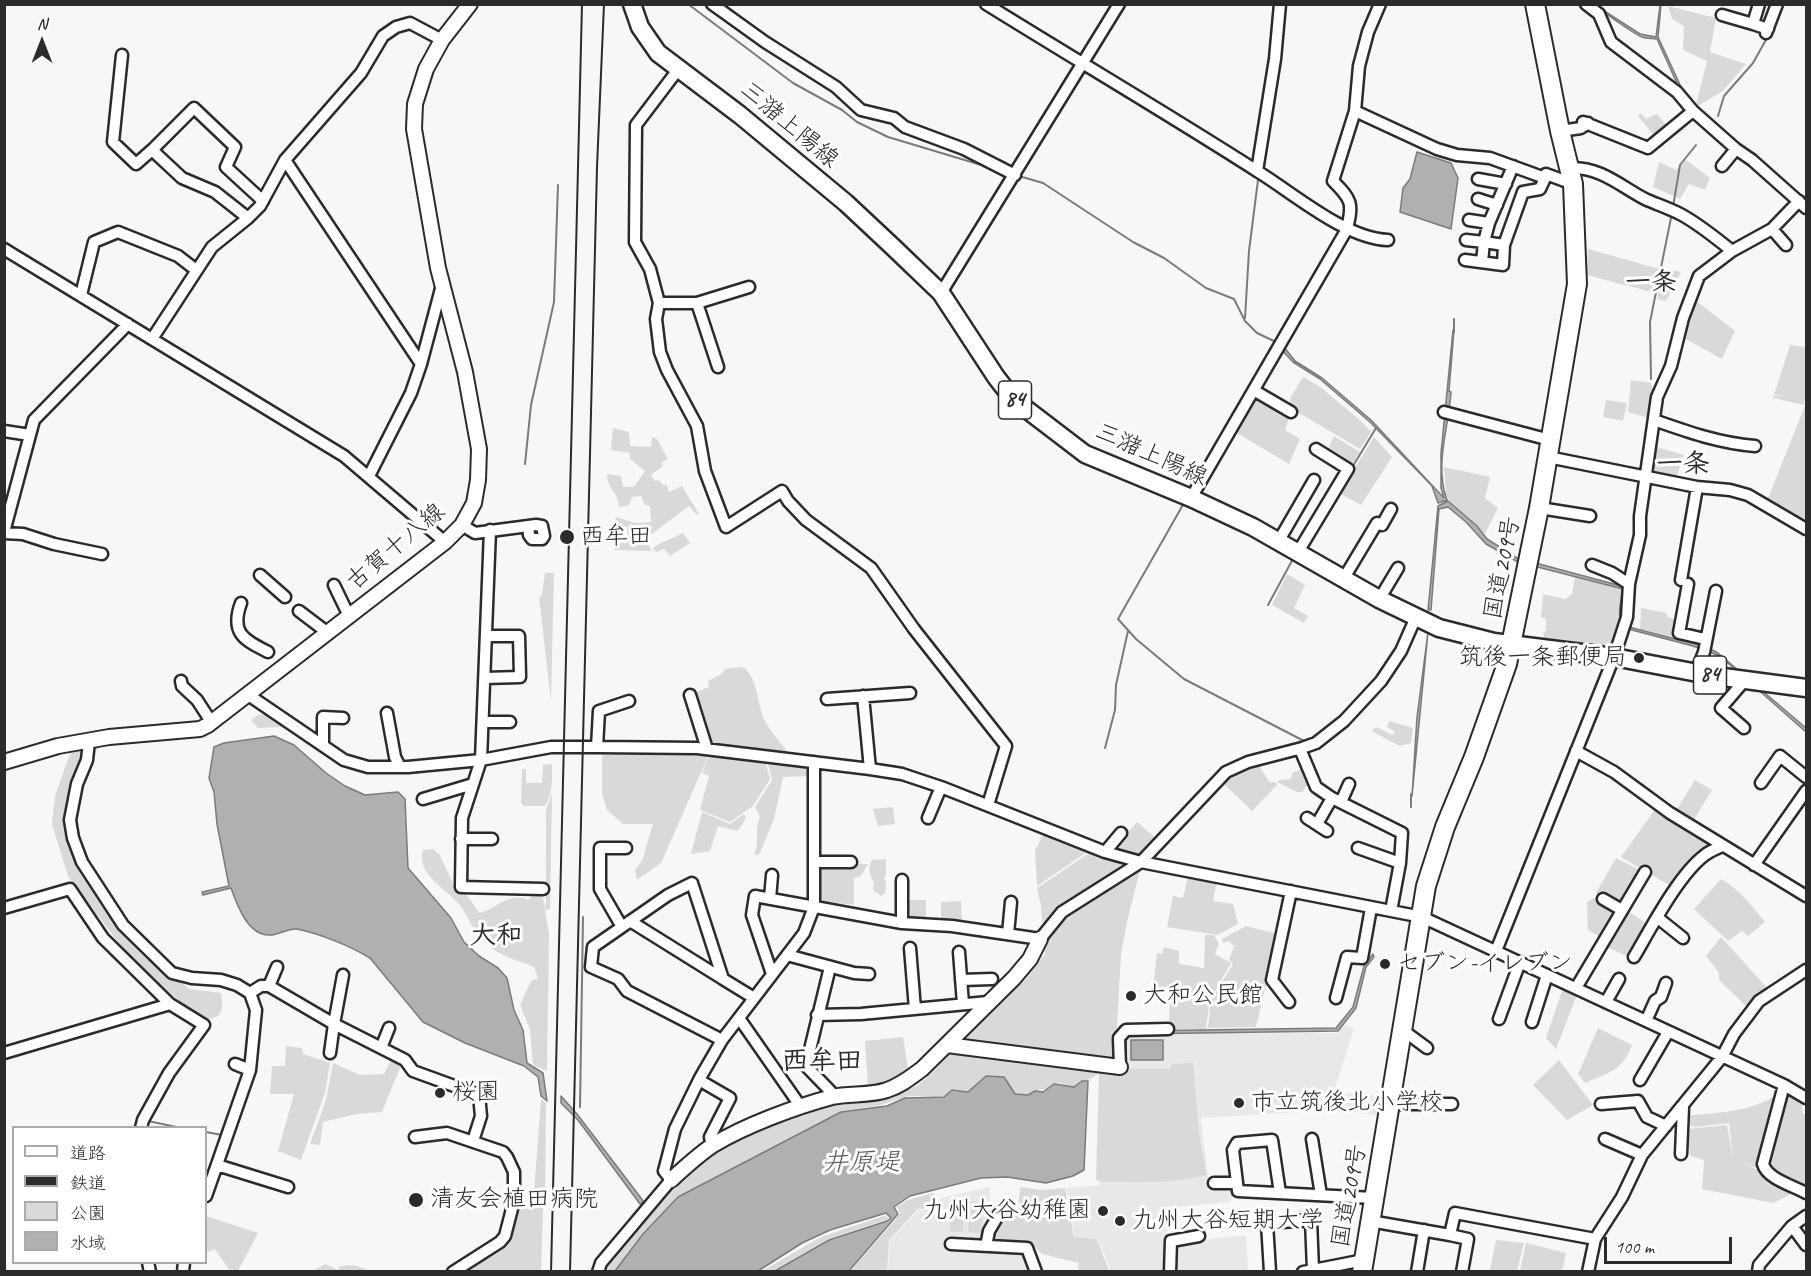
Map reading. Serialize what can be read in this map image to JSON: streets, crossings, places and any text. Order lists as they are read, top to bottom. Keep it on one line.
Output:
{"streets":{"highway":["国道209号"],"main road":["三潴上陽線","84","古賀十八線"]},"crossings":[["三潴上陽線","国道209号"]],"districts":["一条","一条","大和","西牟田"],"water":["井原堤"],"places":["西牟田","筑後一条郵便局","セブン-イレブン","大和公民館","桜園","市立筑後北小学校","清友会植田病院","九州大谷幼稚園","九州大谷短期大学"],"legend":["道路","鉄道","公園","水域"],"scale_bar":"100 m","north":"top"}
